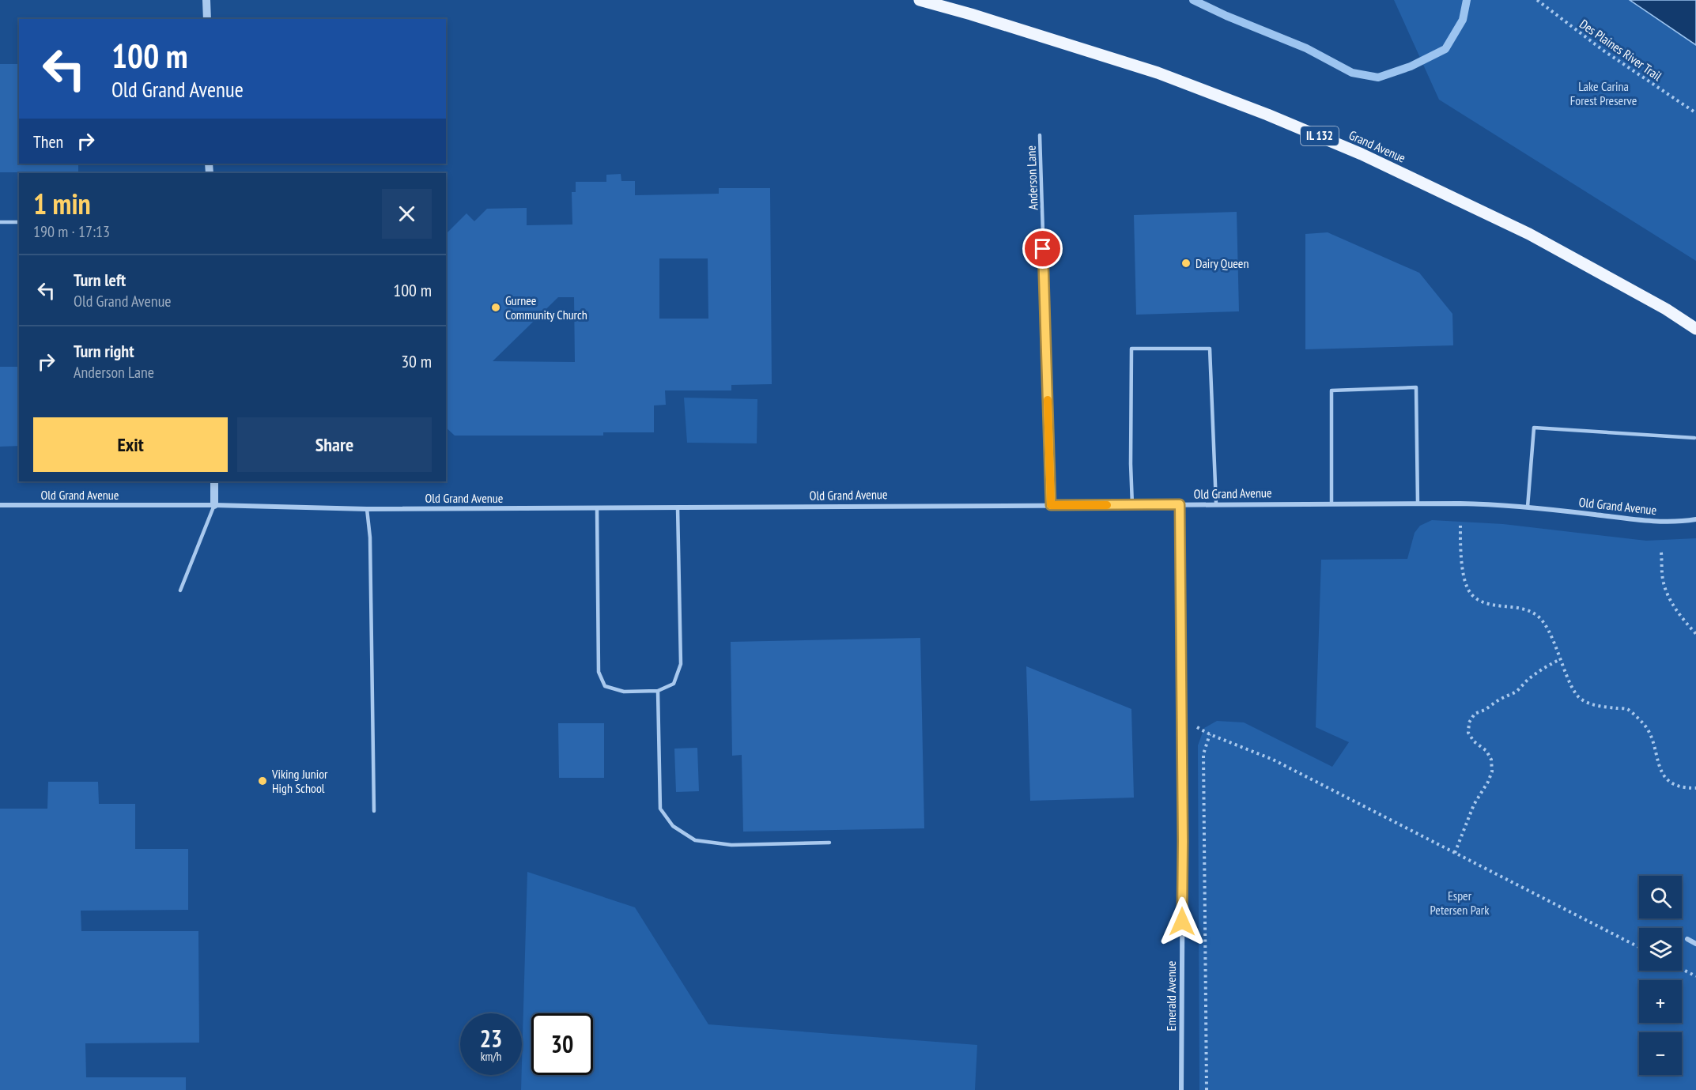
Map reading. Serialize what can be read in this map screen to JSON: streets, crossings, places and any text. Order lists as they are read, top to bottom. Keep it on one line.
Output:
{"streets":{"main road":["IL 132","Grand Avenue"],"street":["Old Grand Avenue","Emerald Avenue"],"lane":["Anderson Lane"],"path":["Des Plaines River Trail"]},"crossings":[["Anderson Lane","Old Grand Avenue"],["Old Grand Avenue","Emerald Avenue"]],"parks":["Lake Carina Forest Preserve","Esper Petersen Park"],"places":["Dairy Queen","Gurnee Community Church","Viking Junior High School"],"page":{"turn":["100 m","Old Grand Avenue"],"then":"Then","heading":["1 min","190 m · 17:13"],"list":[{"name":"Turn left","note":"Old Grand Avenue","value":"100 m"},{"name":"Turn right","note":"Anderson Lane","value":"30 m"}],"buttons":["Exit","Share"],"map_buttons":["+","−"],"speed":"23 km/h","limit":"30"}}
